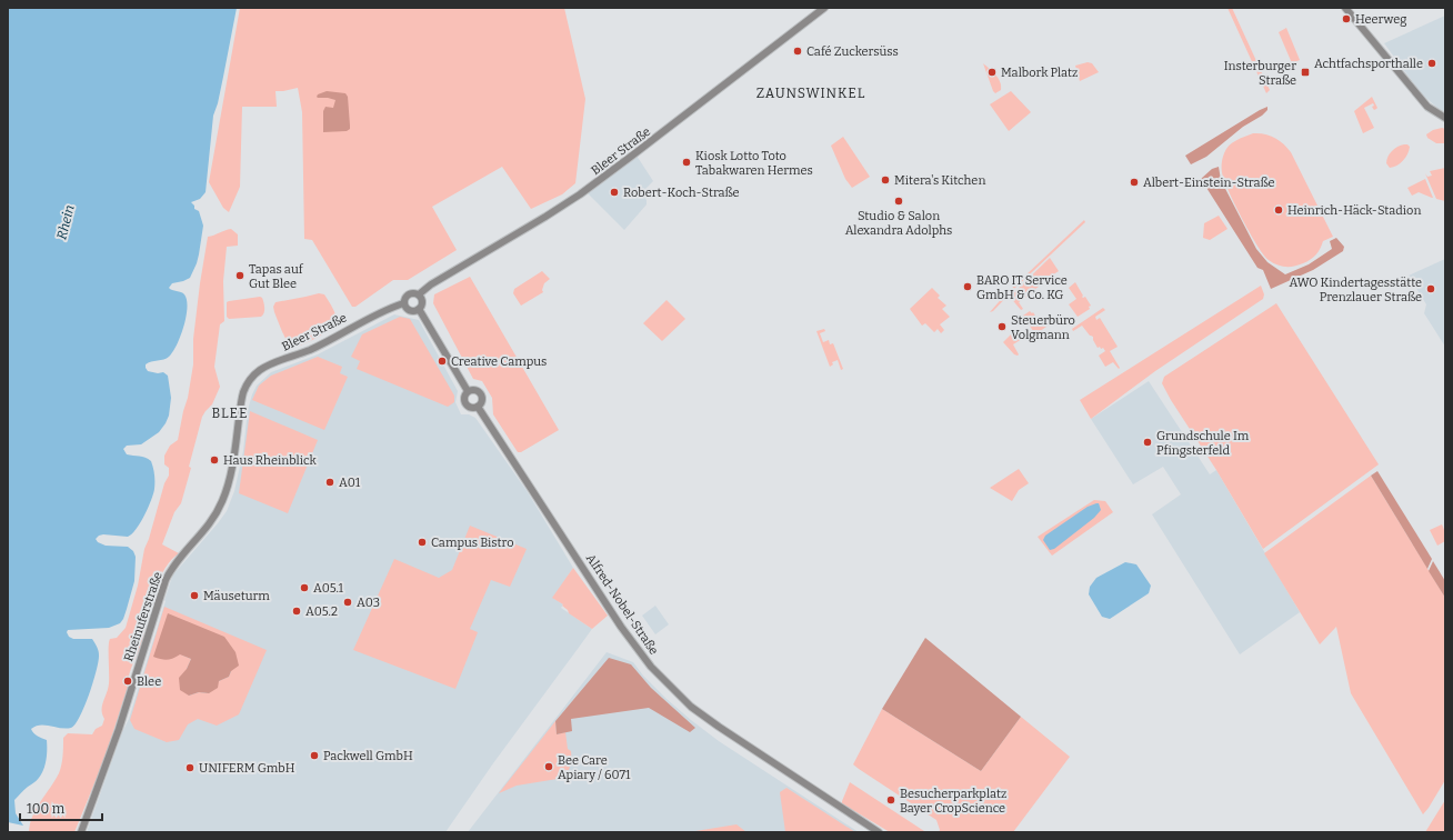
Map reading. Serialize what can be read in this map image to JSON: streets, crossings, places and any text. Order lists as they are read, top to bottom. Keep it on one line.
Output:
{"streets":{"street":["Bleer Straße","Alfred-Nobel-Straße","Rheinuferstraße"]},"crossings":[["Bleer Straße","Rheinuferstraße"]],"districts":["ZAUNSWINKEL","BLEE"],"water":["Rhein"],"places":{"other":["Heerweg","Café Zuckersüss","Achtfachsporthalle","Malbork Platz","Kiosk Lotto Toto Tabakwaren Hermes","Mitera's Kitchen","Albert-Einstein-Straße","Robert-Koch-Straße","Studio & Salon Alexandra Adolphs","Heinrich-Häck-Stadion","Tapas auf Gut Blee","BARO IT Service GmbH & Co. KG","AWO Kindertagesstätte Prenzlauer Straße","Steuerbüro Volgmann","Creative Campus","Grundschule Im Pfingsterfeld","Haus Rheinblick","A01","Campus Bistro","A05.1","Mäuseturm","A03","A05.2","Blee","Packwell GmbH","Bee Care Apiary / 6071","UNIFERM GmbH","Besucherparkplatz Bayer CropScience"],"transit":["Insterburger Straße"]},"scale_bar":"100 m"}
